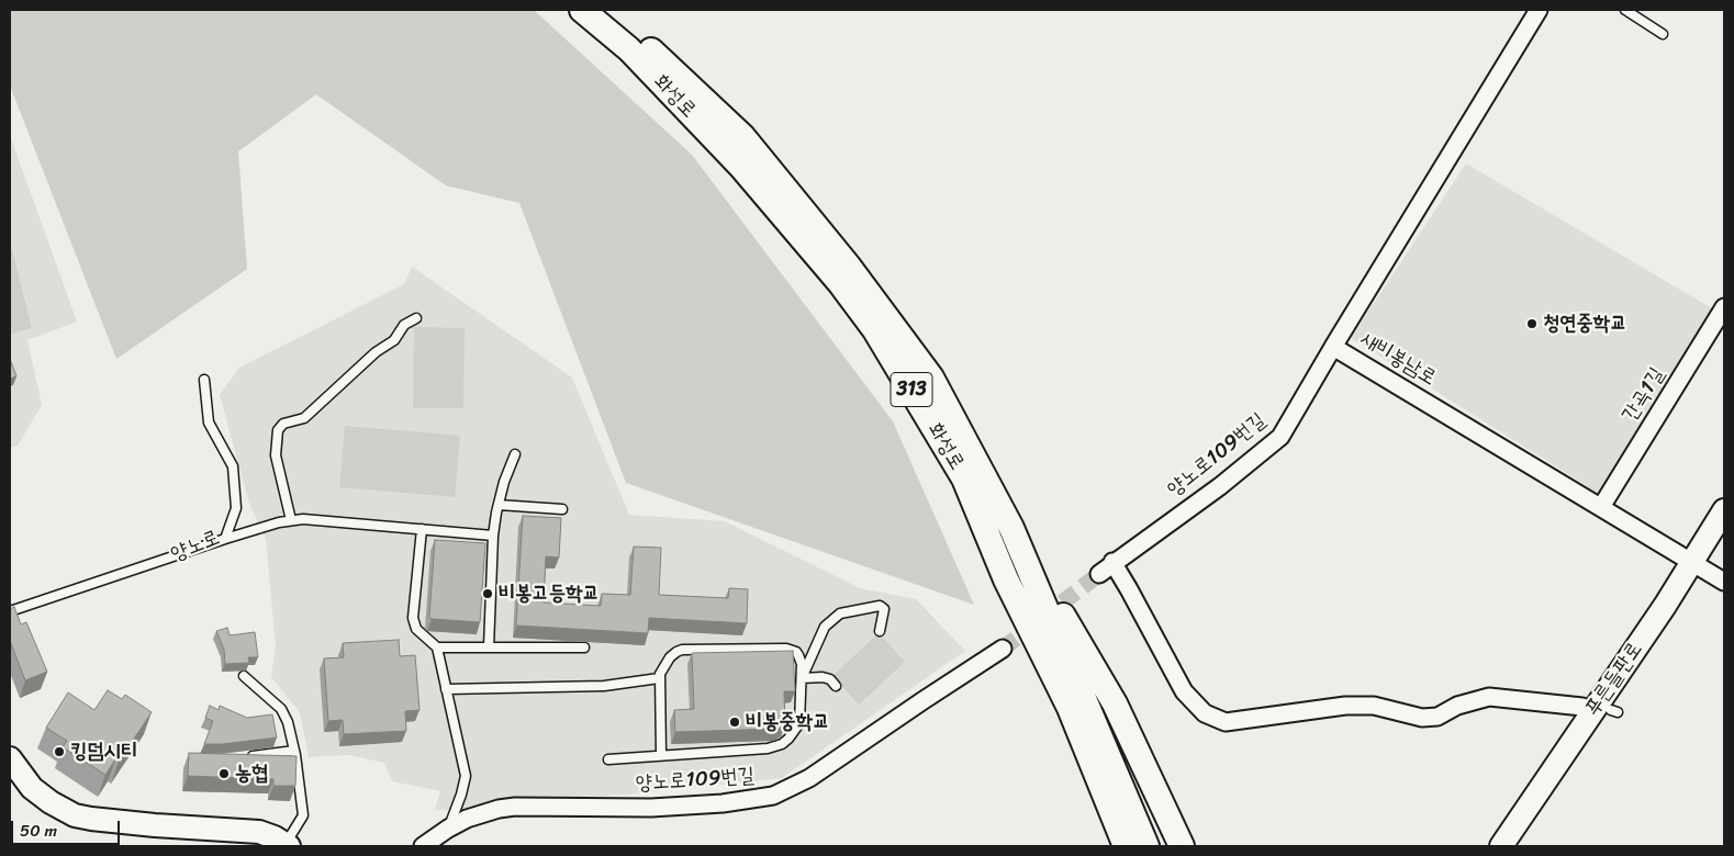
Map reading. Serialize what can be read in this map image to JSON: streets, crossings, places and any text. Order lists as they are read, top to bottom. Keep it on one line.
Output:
{"streets":{"main road":["화성로","313","푸른들판로"],"street":["새비봉남로","간곡1길","양노로109번길"],"lane":["양노로"]},"crossings":[["화성로","313"],["새비봉남로","간곡1길"],["새비봉남로","양노로109번길"],["새비봉남로","푸른들판로"]],"places":["청연중학교","비봉고등학교","비봉중학교","킹덤시티","농협"],"scale_bar":"50 m"}
